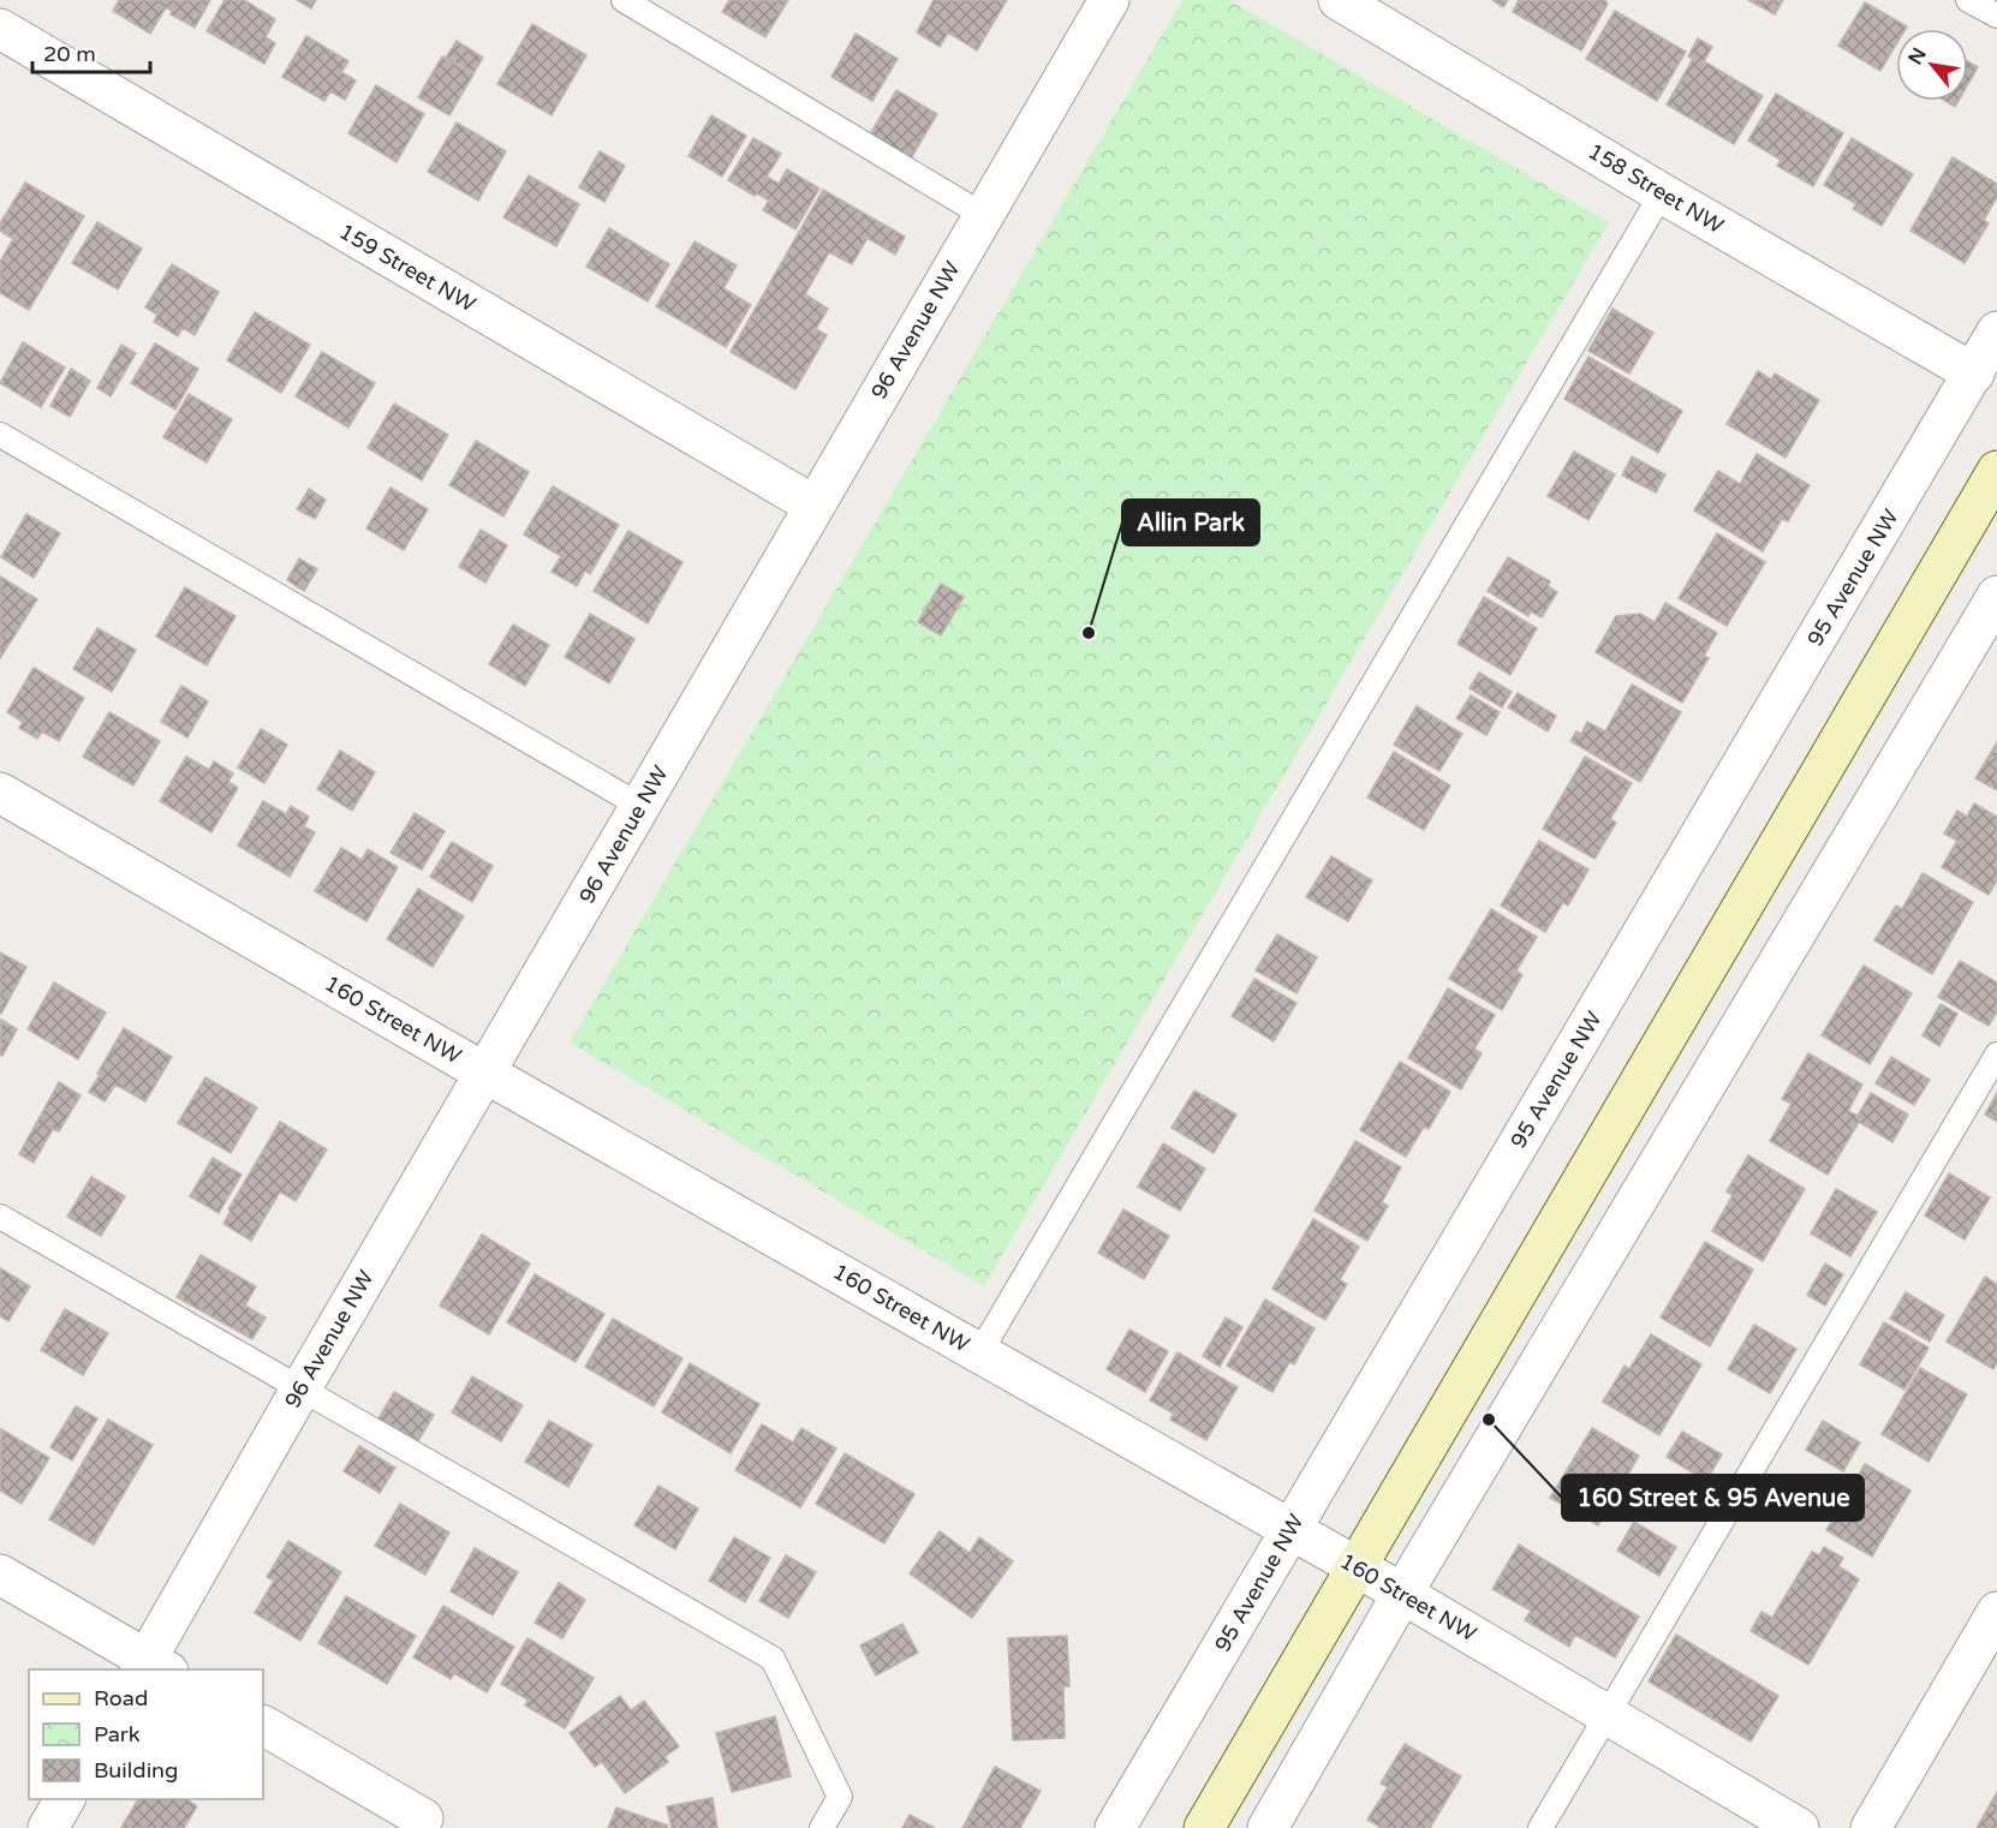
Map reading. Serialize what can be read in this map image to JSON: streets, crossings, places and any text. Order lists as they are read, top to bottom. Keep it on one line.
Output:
{"streets":{"street":["158 Street NW","159 Street NW","96 Avenue NW","95 Avenue NW","160 Street NW"]},"crossings":[["158 Street NW","95 Avenue NW"],["159 Street NW","96 Avenue NW"],["96 Avenue NW","160 Street NW"],["95 Avenue NW","160 Street NW"]],"places":["Allin Park","160 Street & 95 Avenue"],"legend":["Road","Park","Building"],"scale_bar":"20 m","north":"top left"}
